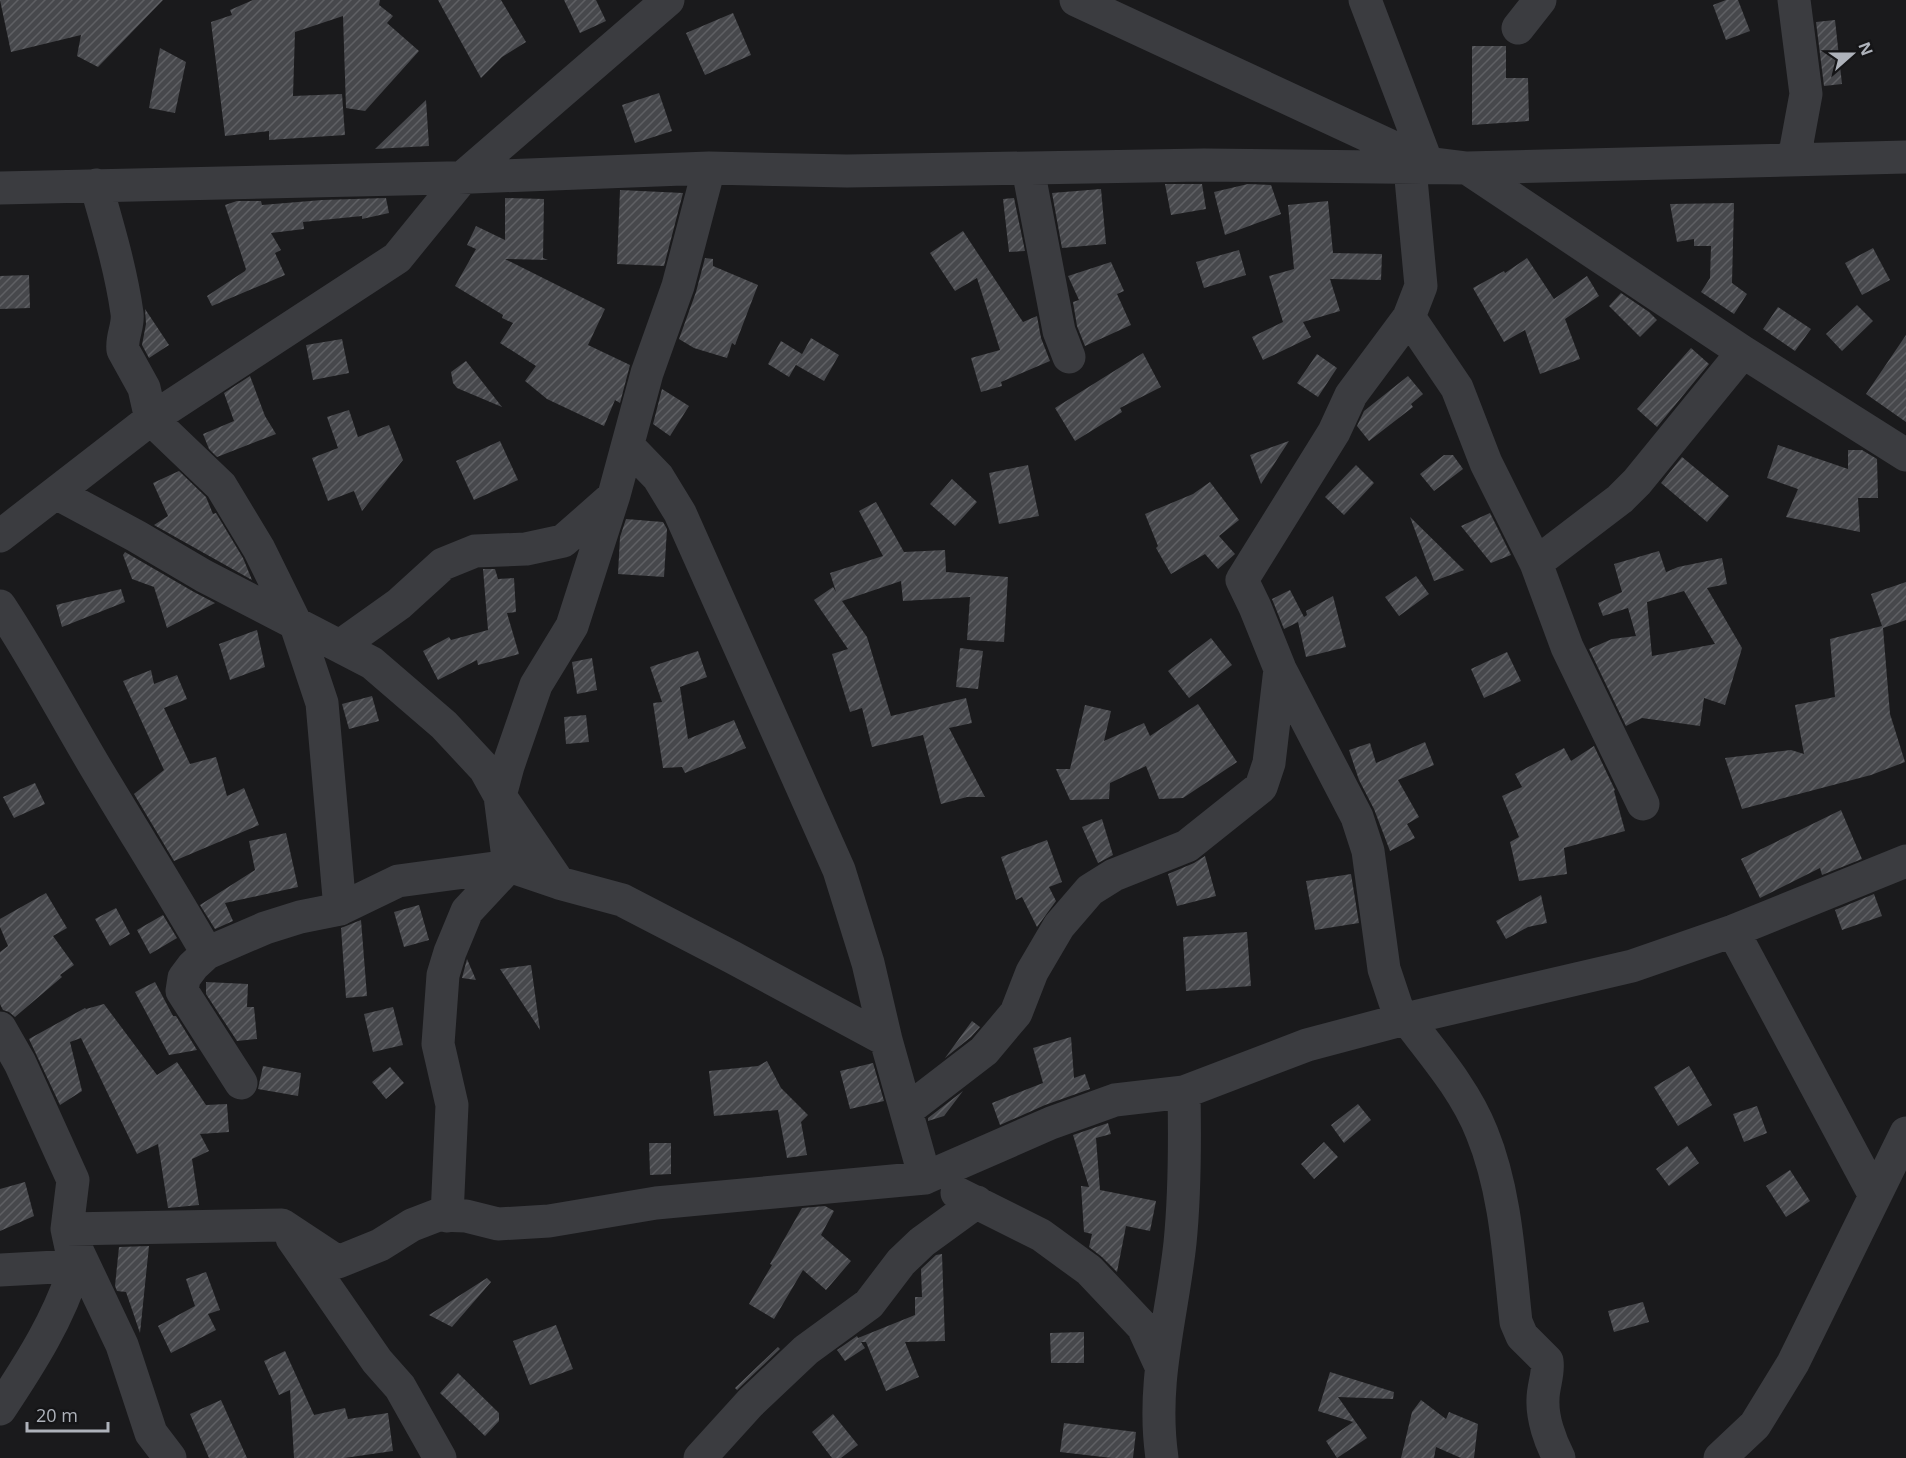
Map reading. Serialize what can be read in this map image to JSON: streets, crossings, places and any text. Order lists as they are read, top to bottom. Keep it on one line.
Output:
{"scale_bar":"20 m","north":"right"}
